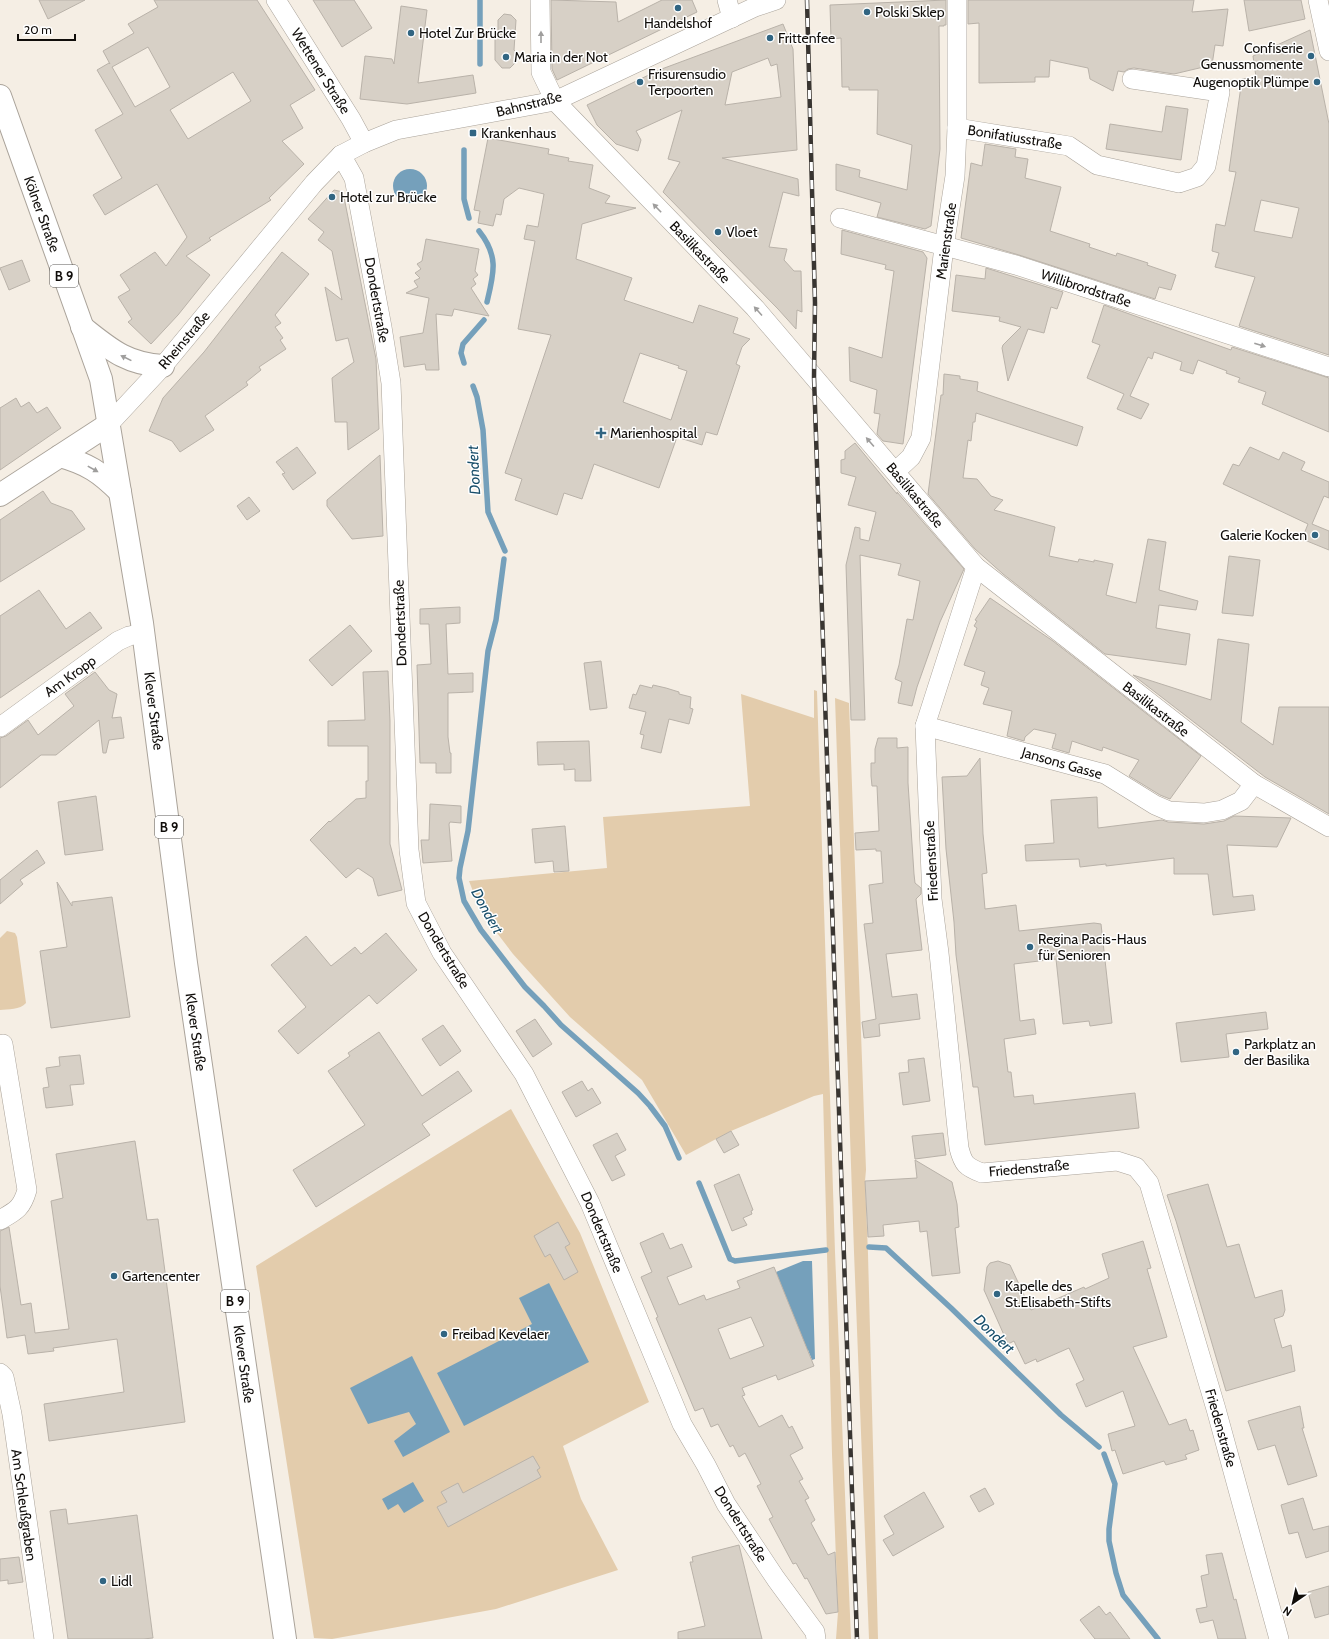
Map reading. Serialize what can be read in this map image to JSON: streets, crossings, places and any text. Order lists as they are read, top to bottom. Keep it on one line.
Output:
{"streets":{"main road":["Kölner Straße","B 9","Rheinstraße","Klever Straße"],"street":["Wettener Straße","Bahnstraße","Bonifatiusstraße","Marienstraße","Basilikastraße","Willibrordstraße","Dondertstraße","Am Kropp","Jansons Gasse","Friedenstraße","Am Schleußgraben"]},"crossings":[["Wettener Straße","Bahnstraße"],["Bahnstraße","Basilikastraße"],["Bahnstraße","Dondertstraße"],["Bahnstraße","Rheinstraße"],["Bonifatiusstraße","Marienstraße"],["Kölner Straße","Rheinstraße"],["Kölner Straße","Klever Straße"],["Marienstraße","Basilikastraße"],["Marienstraße","Willibrordstraße"],["Basilikastraße","Jansons Gasse"],["Basilikastraße","Friedenstraße"],["Dondertstraße","Rheinstraße"],["Rheinstraße","Klever Straße"],["Am Kropp","Klever Straße"],["Jansons Gasse","Friedenstraße"]],"one_way":["Basilikastraße","Willibrordstraße"],"water":["Dondert"],"places":{"other":["Handelshof","Polski Sklep","Hotel Zur Brücke","Frittenfee","Confiserie Genussmomente","Maria in der Not","Frisurensudio Terpoorten","Augenoptik Plümpe","Hotel zur Brücke","Vloet","Galerie Kocken","Regina Pacis-Haus für Senioren","Parkplatz an der Basilika","Gartencenter","Kapelle des St.Elisabeth-Stifts","Freibad Kevelaer","Lidl"],"transit":["Krankenhaus"],"health":["Marienhospital"]},"scale_bar":"20 m","north":"bottom left"}
